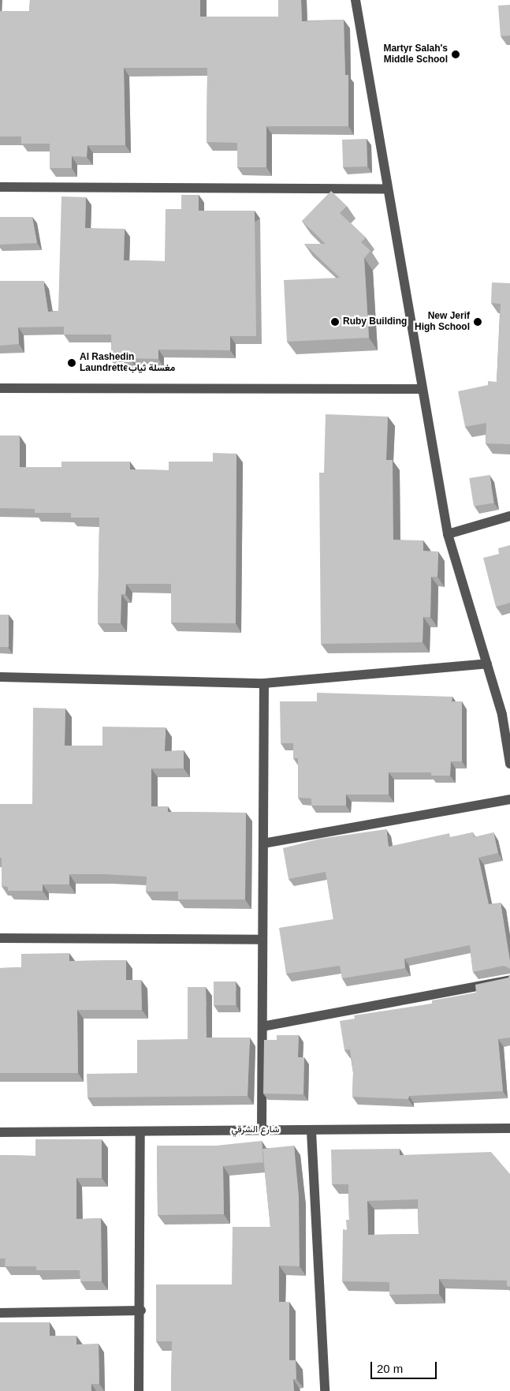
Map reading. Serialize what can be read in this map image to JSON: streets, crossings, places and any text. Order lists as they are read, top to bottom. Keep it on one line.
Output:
{"streets":{"street":["شارع الشرقي"]},"places":["Martyr Salah's Middle School","Ruby Building","New Jerif High School","Al Rashedin Laundretteمغسلة ثياب"],"scale_bar":"20 m"}
